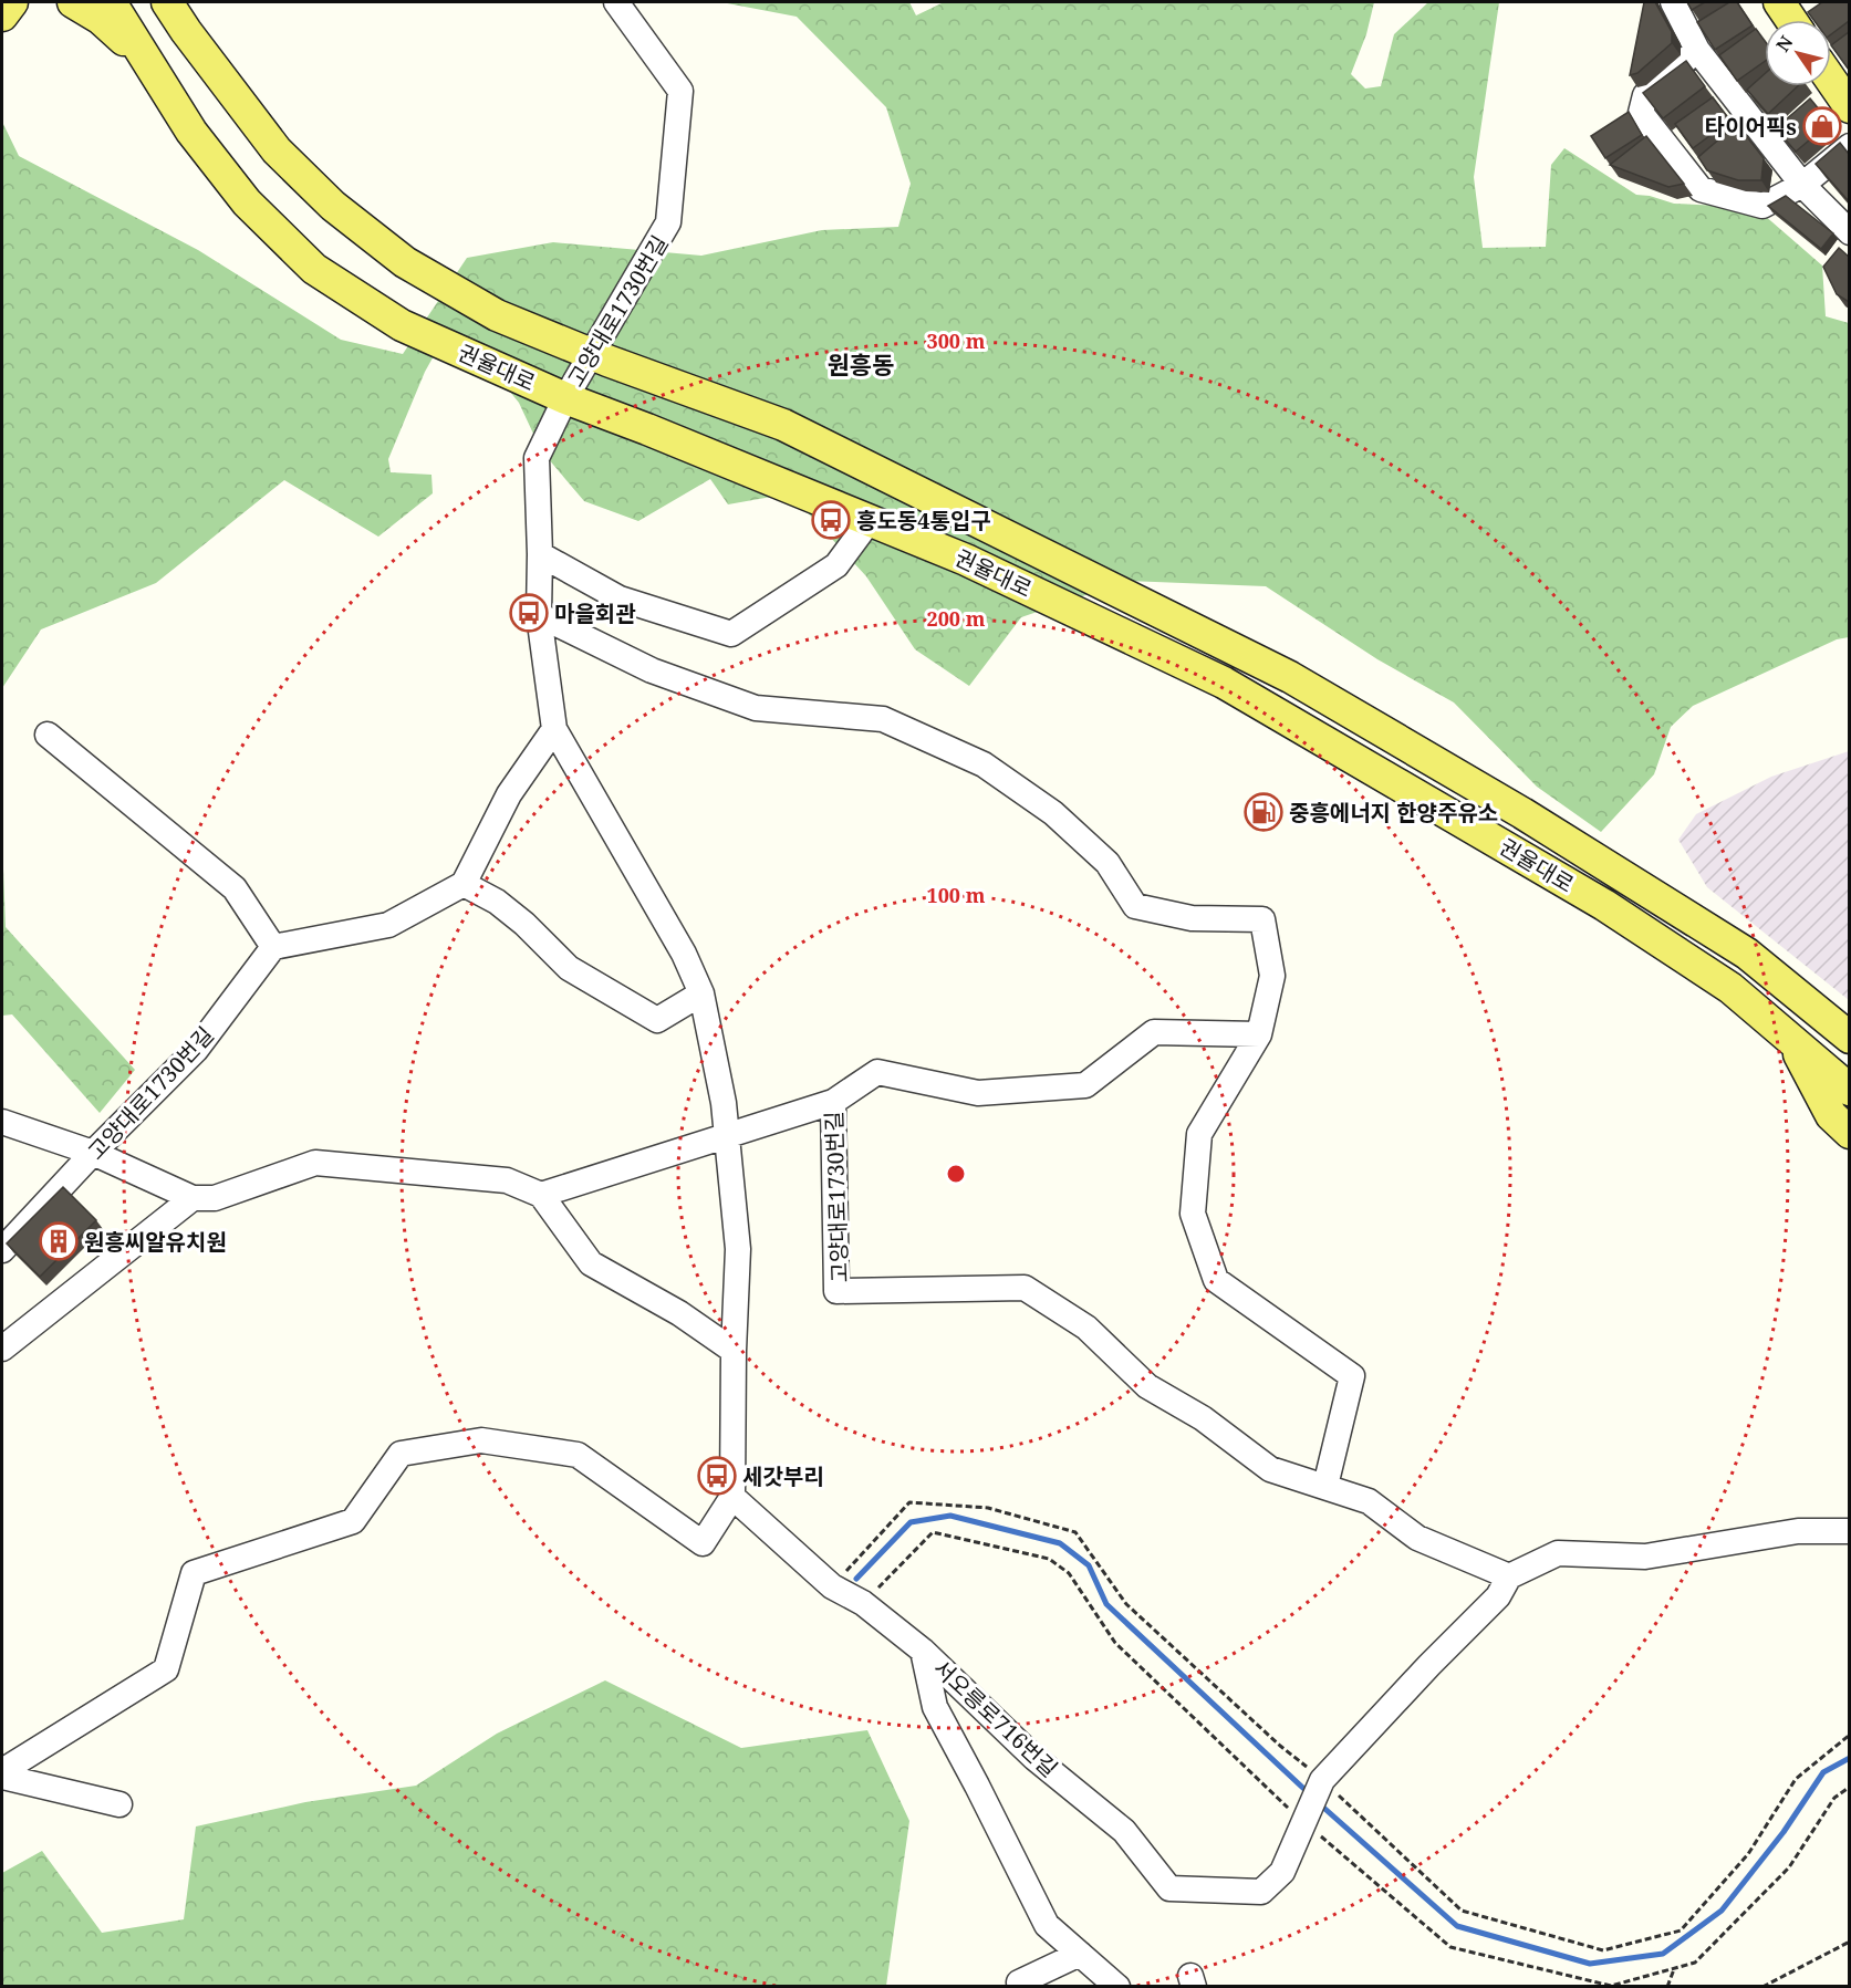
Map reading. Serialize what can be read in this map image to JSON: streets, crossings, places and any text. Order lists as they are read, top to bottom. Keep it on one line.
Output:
{"streets":{"main road":["권율대로"],"street":["고양대로1730번길","서오릉로716번길"]},"crossings":[["고양대로1730번길","권율대로"]],"districts":["원흥동"],"places":{"shop":["타이어픽s"],"bus stop":["흥도동4통입구","마을회관","세갓부리"],"fuel station":["중흥에너지 한양주유소"],"building":["원흥씨알유치원"]},"north":"top left","rings":["300 m","200 m","100 m"]}
